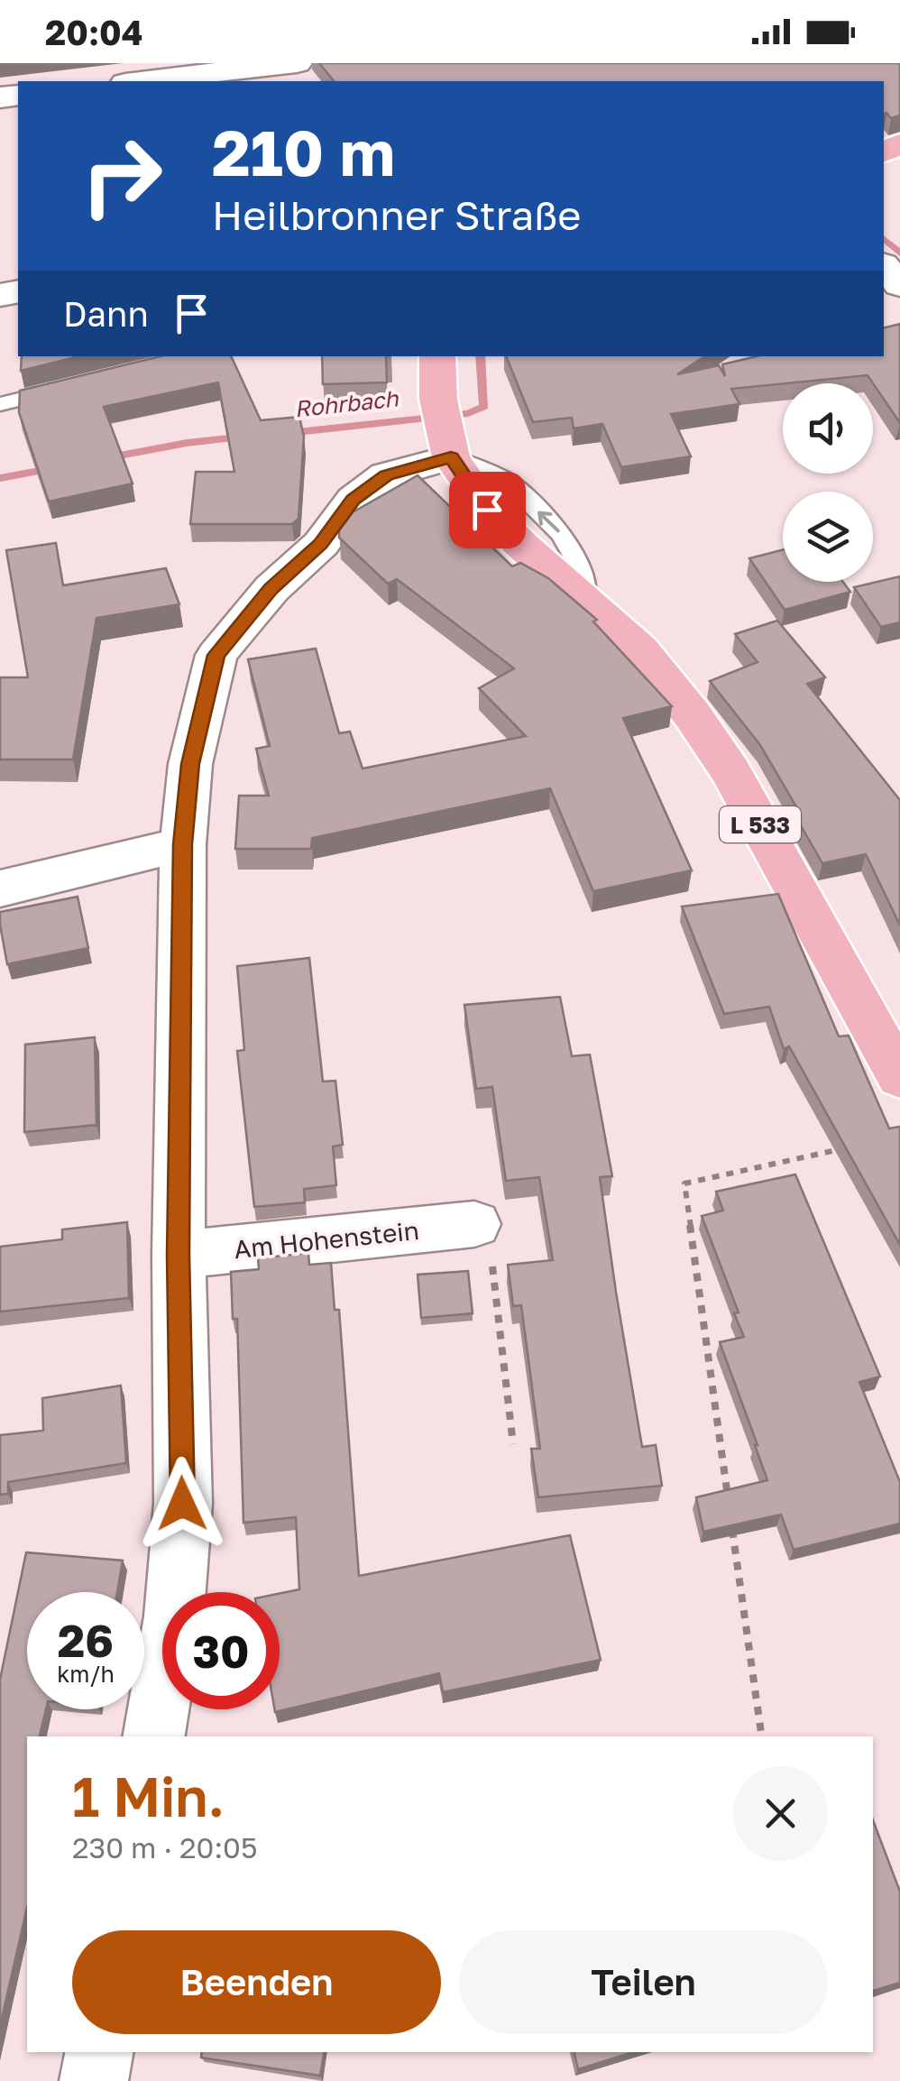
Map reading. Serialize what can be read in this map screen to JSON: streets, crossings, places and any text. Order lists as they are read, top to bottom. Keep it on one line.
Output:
{"streets":{"main road":["L 533"],"street":["Am Hohenstein"]},"water":["Rohrbach"],"page":{"status":"20:04","turn":["210 m","Heilbronner Straße"],"then":"Dann","speed":"26 km/h","limit":"30","heading":["1 Min.","230 m · 20:05"],"buttons":["Beenden","Teilen"]}}
